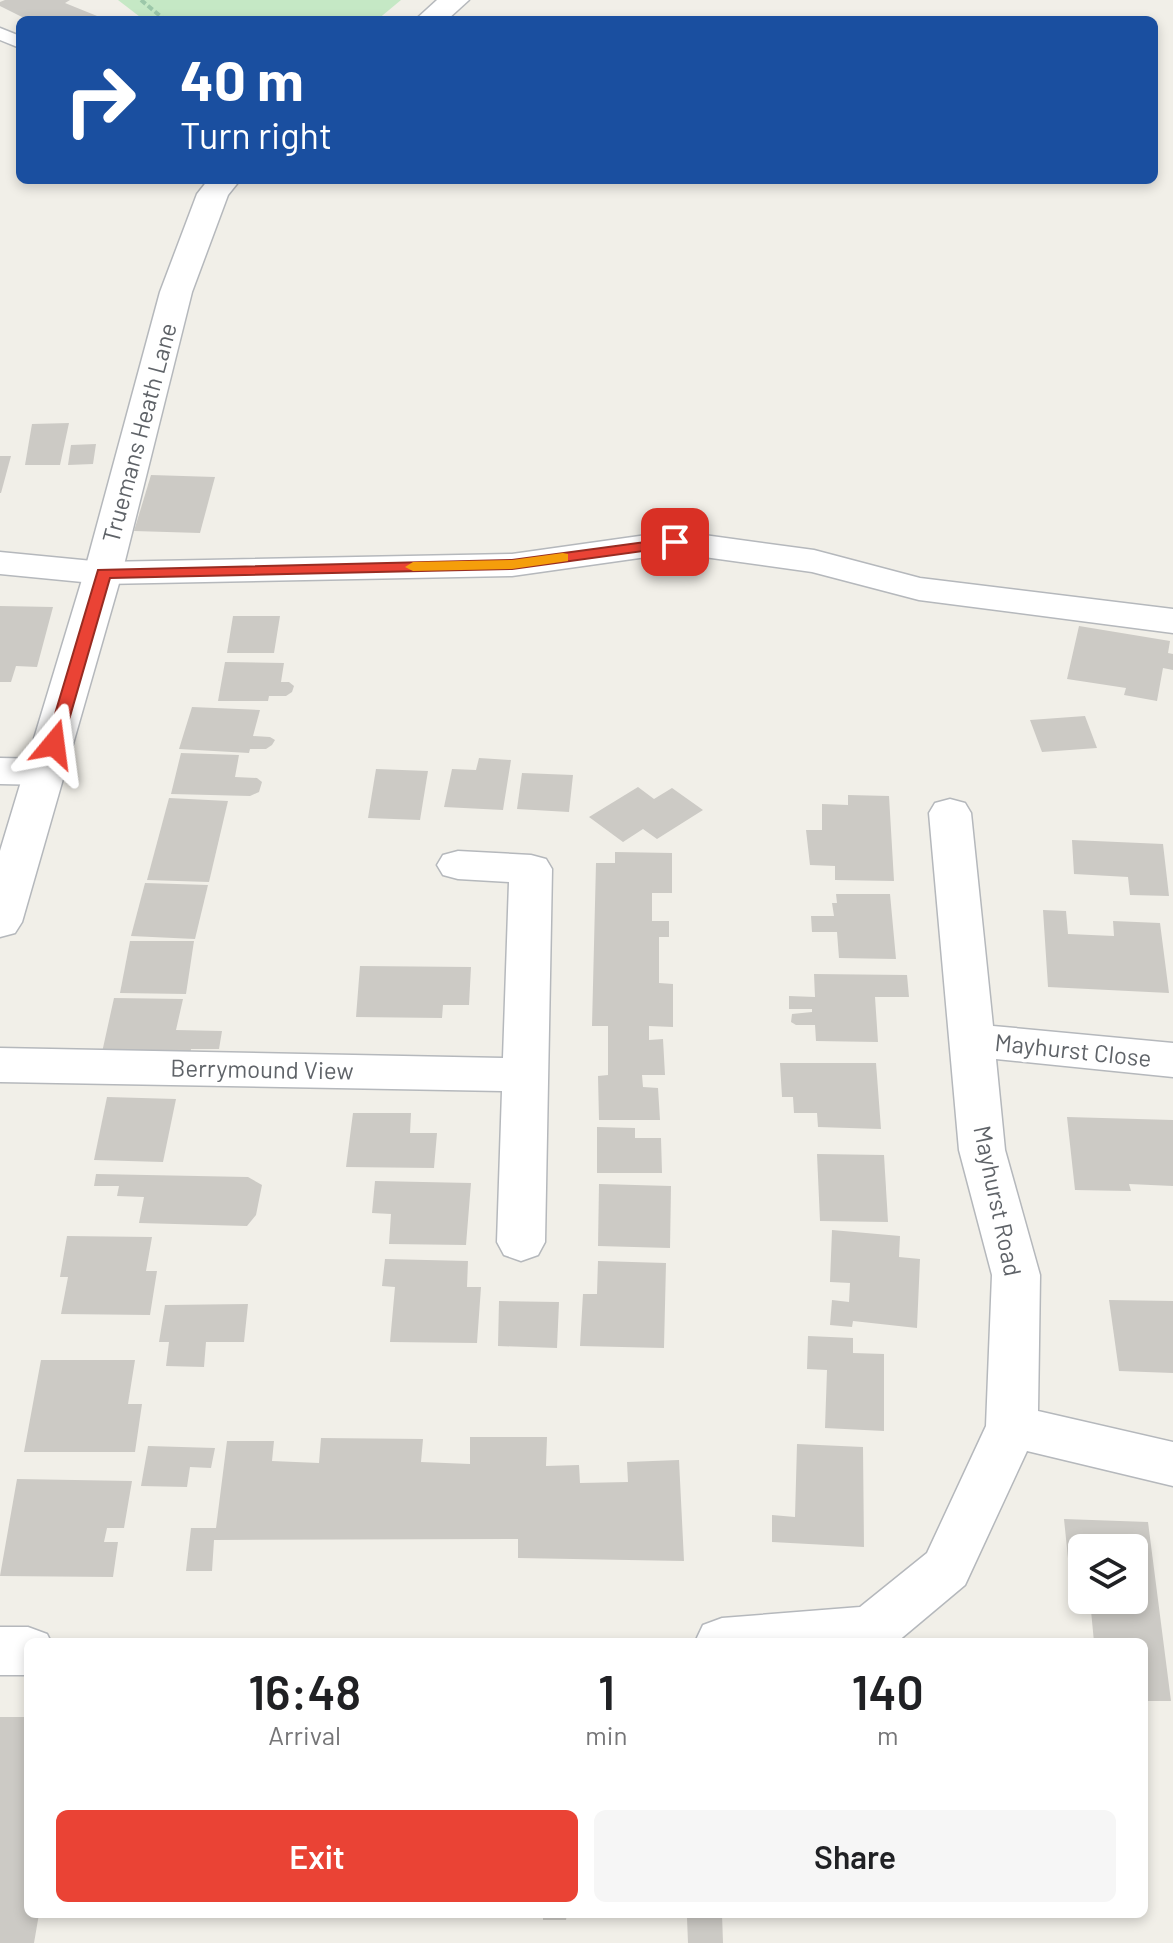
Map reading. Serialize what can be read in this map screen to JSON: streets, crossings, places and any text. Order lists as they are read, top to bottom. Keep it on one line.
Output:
{"streets":{"street":["Truemans Heath Lane","Mayhurst Close","Berrymound View","Mayhurst Road"]},"crossings":[["Mayhurst Close","Mayhurst Road"]],"page":{"turn":["40 m","Turn right"],"eta":["16:48","Arrival","1","min","140","m"],"buttons":["Exit","Share"]}}
